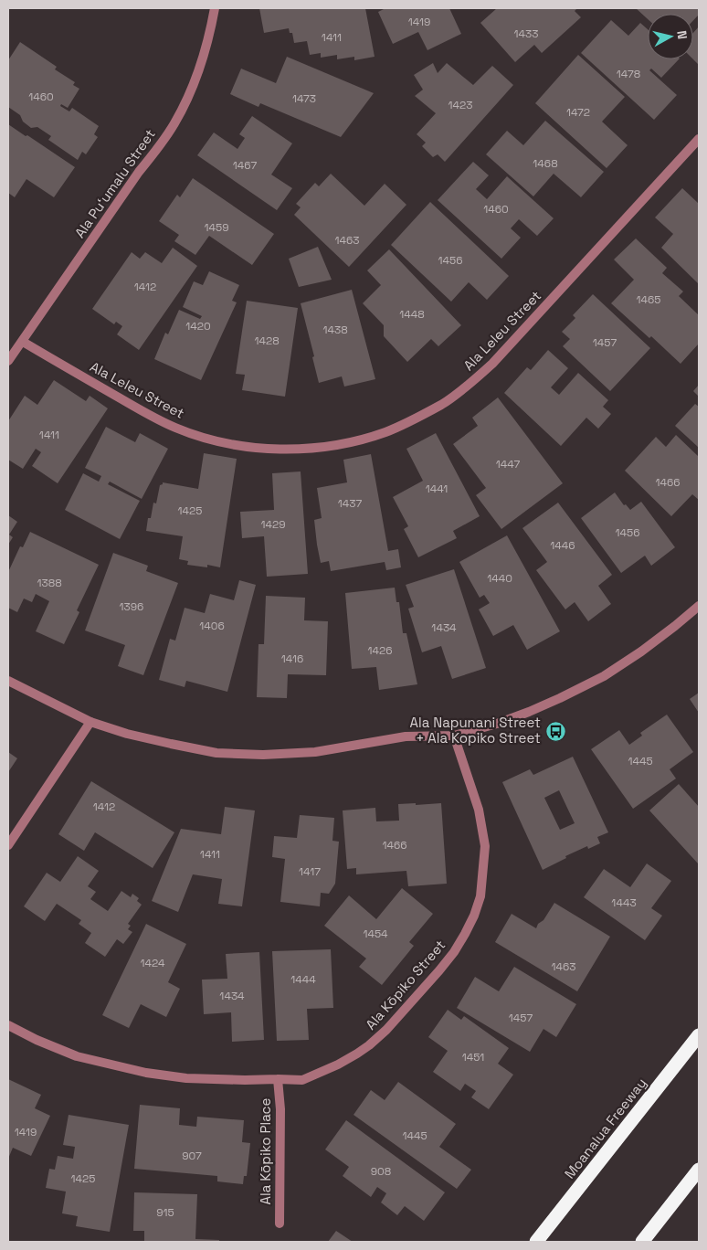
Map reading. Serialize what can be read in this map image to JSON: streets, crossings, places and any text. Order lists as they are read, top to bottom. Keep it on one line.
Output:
{"streets":{"highway":["Moanalua Freeway"],"street":["Ala Puʻumalu Street","Ala Leleu Street","Ala Kōpiko Street","Ala Kōpiko Place"]},"crossings":[["Ala Puʻumalu Street","Ala Leleu Street"],["Ala Kōpiko Street","Ala Kōpiko Place"]],"places":{"bus stop":["Ala Napunani Street + Ala Kopiko Street"]},"house_numbers":["1419","1433","1411","1478","1460","1473","1423","1472","1468","1467","1460","1459","1463","1456","1412","1465","1448","1420","1438","1428","1457","1411","1447","1466","1441","1437","1425","1429","1456","1446","1440","1388","1396","1406","1434","1426","1416","1445","1412","1466","1411","1417","1443","1454","1424","1463","1444","1434","1457","1451","1419","1445","907","908","1425","915"],"north":"right"}
